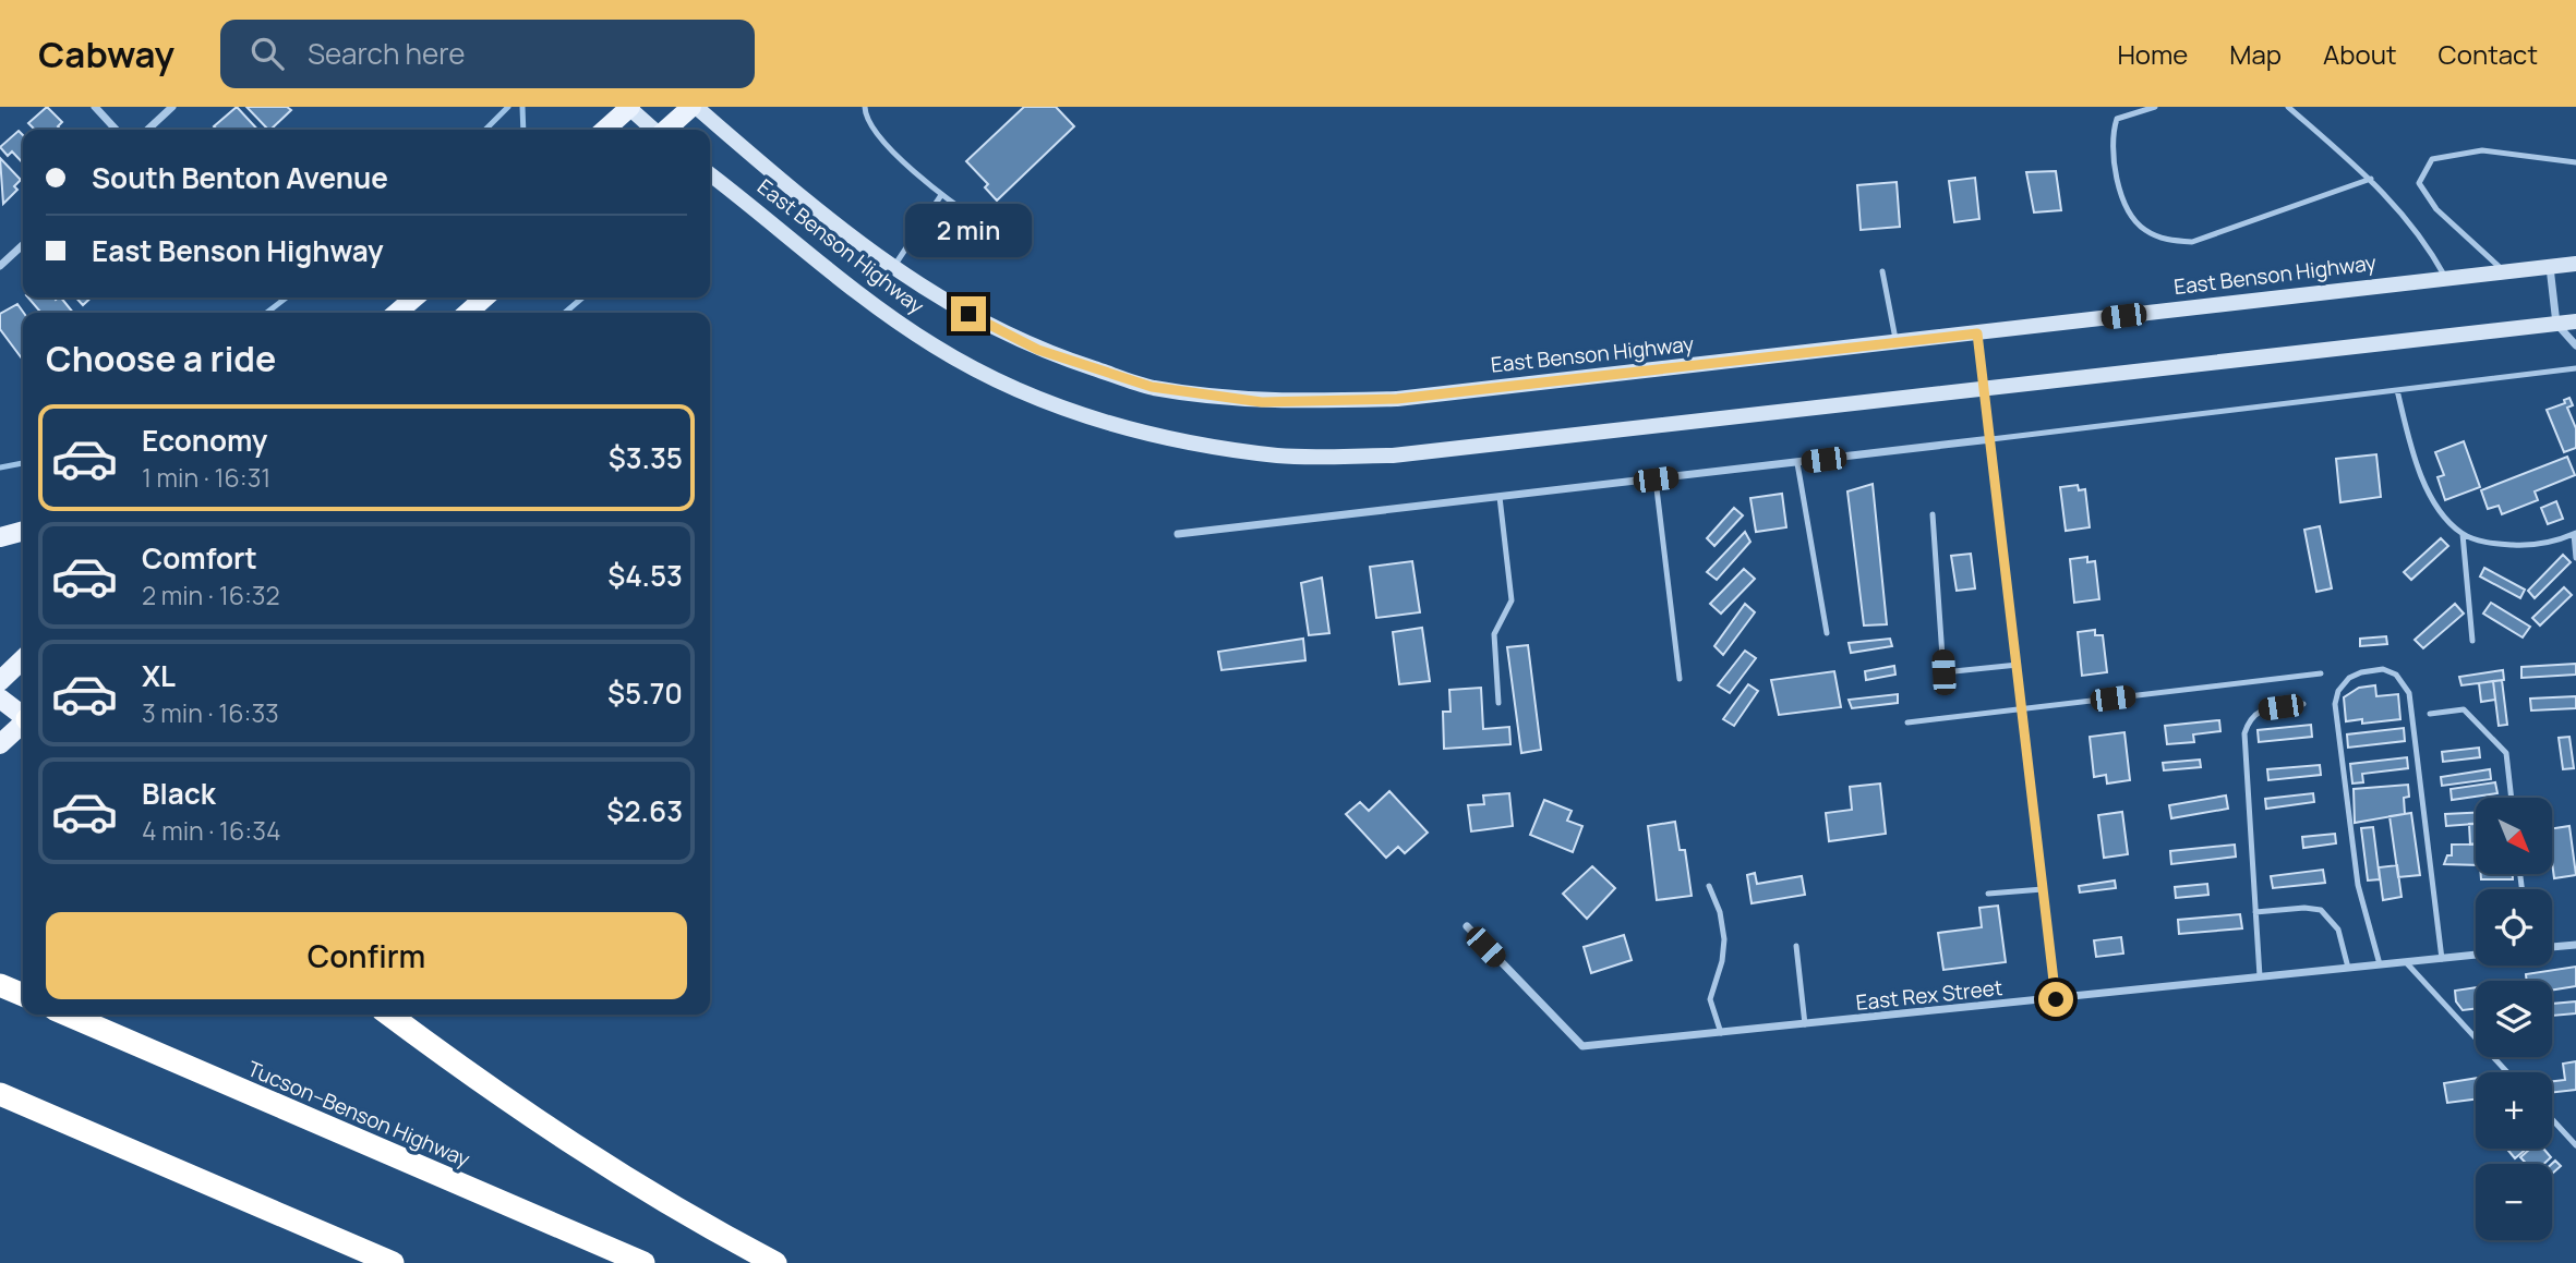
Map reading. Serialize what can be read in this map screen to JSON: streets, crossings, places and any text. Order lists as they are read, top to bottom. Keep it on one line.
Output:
{"streets":{"highway":["Tucson–Benson Highway"],"main road":["East Benson Highway"],"street":["East Rex Street"]},"north":"bottom right","page":{"header":"Cabway","search":"Search here","nav":["Home","Map","About","Contact"],"banner":["South Benton Avenue","East Benson Highway"],"bubble":"2 min","heading":"Choose a ride","list":[{"name":"Economy","note":"1 min · 16:31","value":"$3.35"},{"name":"Comfort","note":"2 min · 16:32","value":"$4.53"},{"name":"XL","note":"3 min · 16:33","value":"$5.70"},{"name":"Black","note":"4 min · 16:34","value":"$2.63"}],"map_buttons":["+","−"],"buttons":"Confirm"}}
